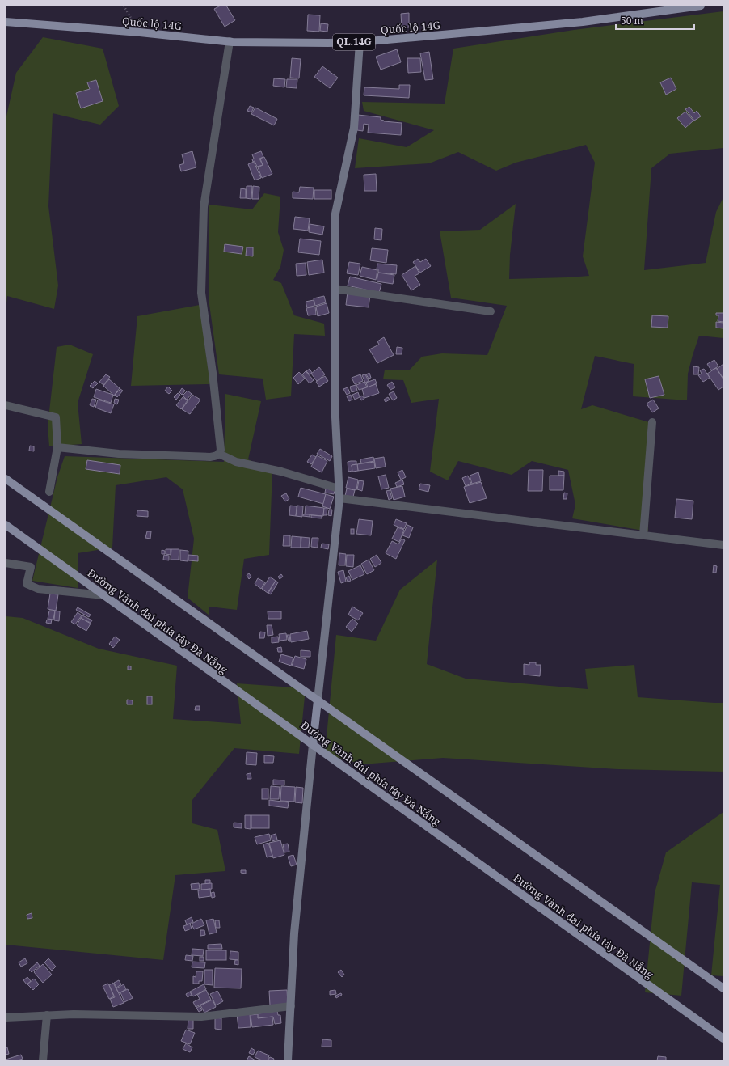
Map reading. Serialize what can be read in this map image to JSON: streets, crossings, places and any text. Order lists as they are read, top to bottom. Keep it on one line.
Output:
{"streets":{"main road":["Quốc lộ 14G","QL.14G","Đường Vành đai phía tây Đà Nẵng"]},"scale_bar":"50 m"}
